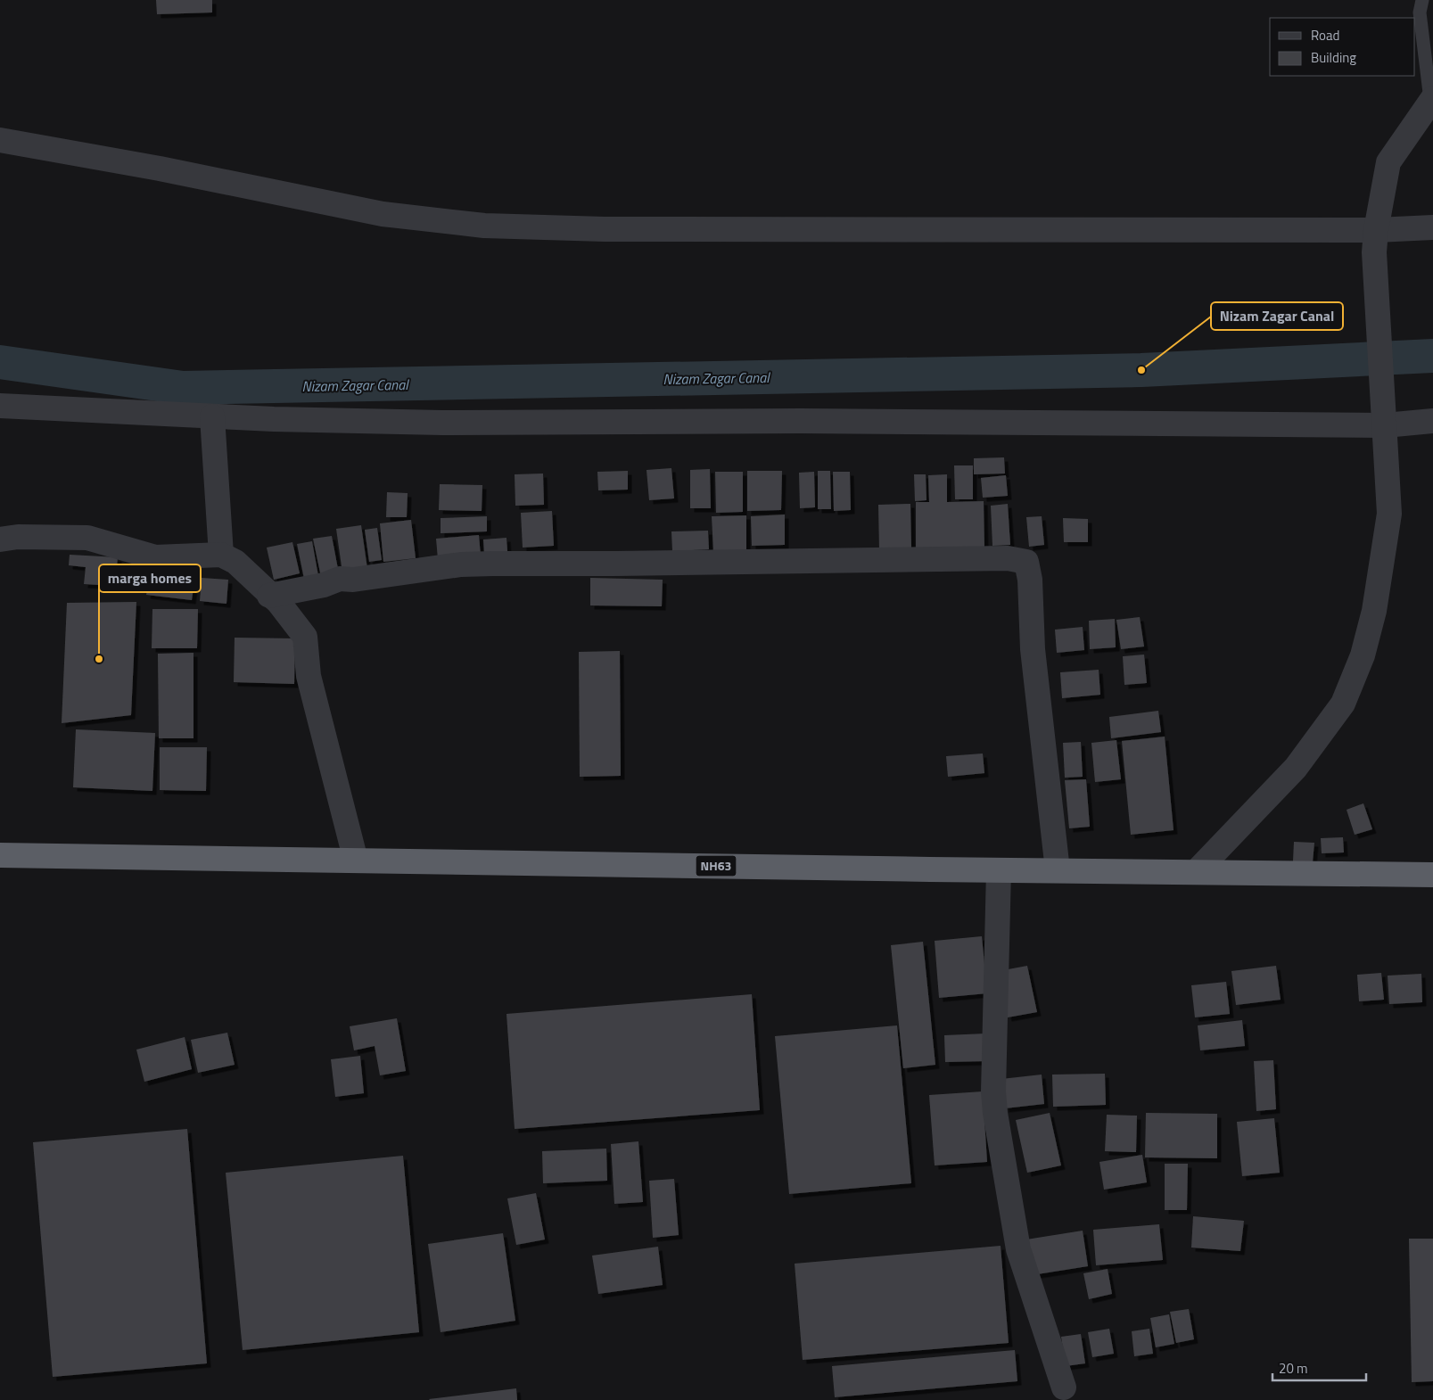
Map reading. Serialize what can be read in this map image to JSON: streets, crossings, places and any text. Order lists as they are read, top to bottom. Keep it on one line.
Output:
{"streets":{"highway":["NH63"]},"water":["Nizam Zagar Canal"],"places":["Nizam Zagar Canal","marga homes"],"legend":["Road","Building"],"scale_bar":"20 m"}
